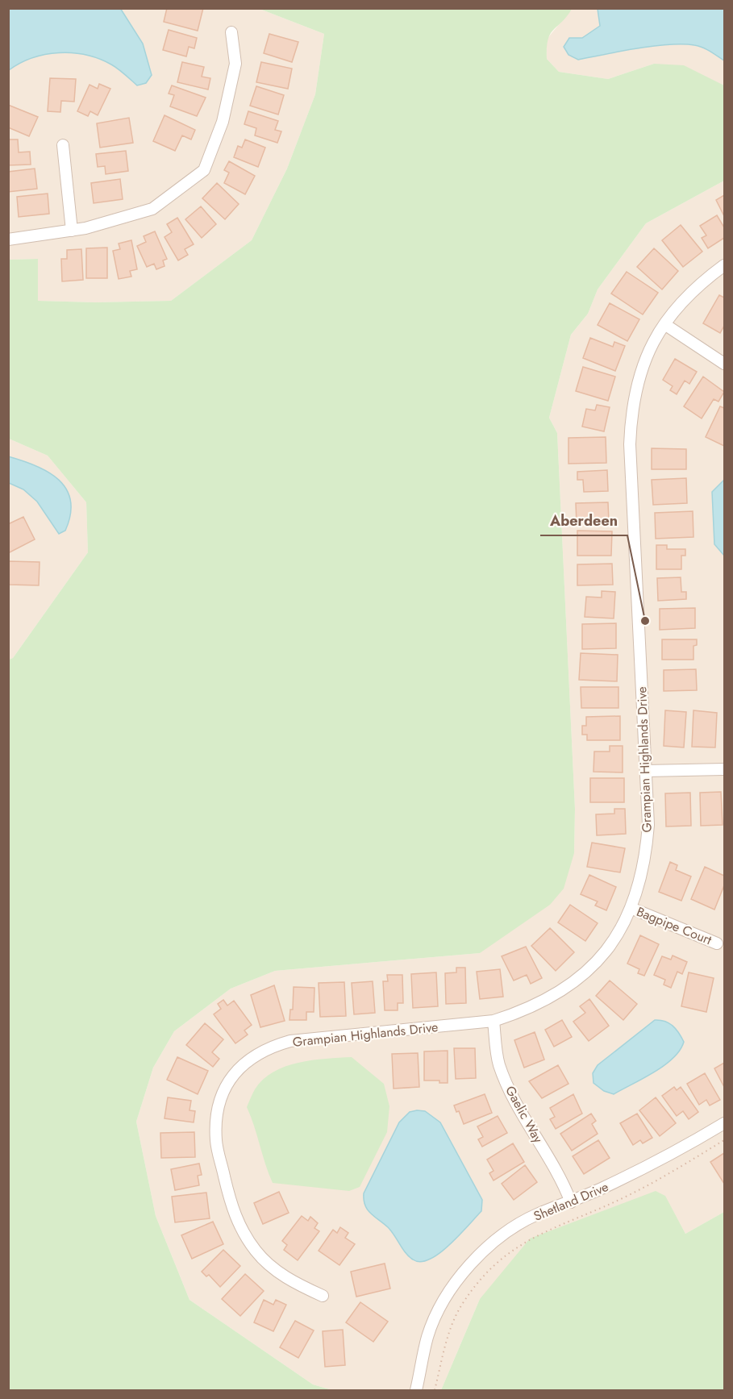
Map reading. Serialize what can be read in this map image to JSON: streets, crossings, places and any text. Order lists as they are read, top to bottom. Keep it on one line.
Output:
{"streets":{"street":["Grampian Highlands Drive","Bagpipe Court","Gaelic Way","Shetland Drive"]},"crossings":[["Grampian Highlands Drive","Bagpipe Court"],["Grampian Highlands Drive","Gaelic Way"],["Gaelic Way","Shetland Drive"]],"places":["Aberdeen"]}
